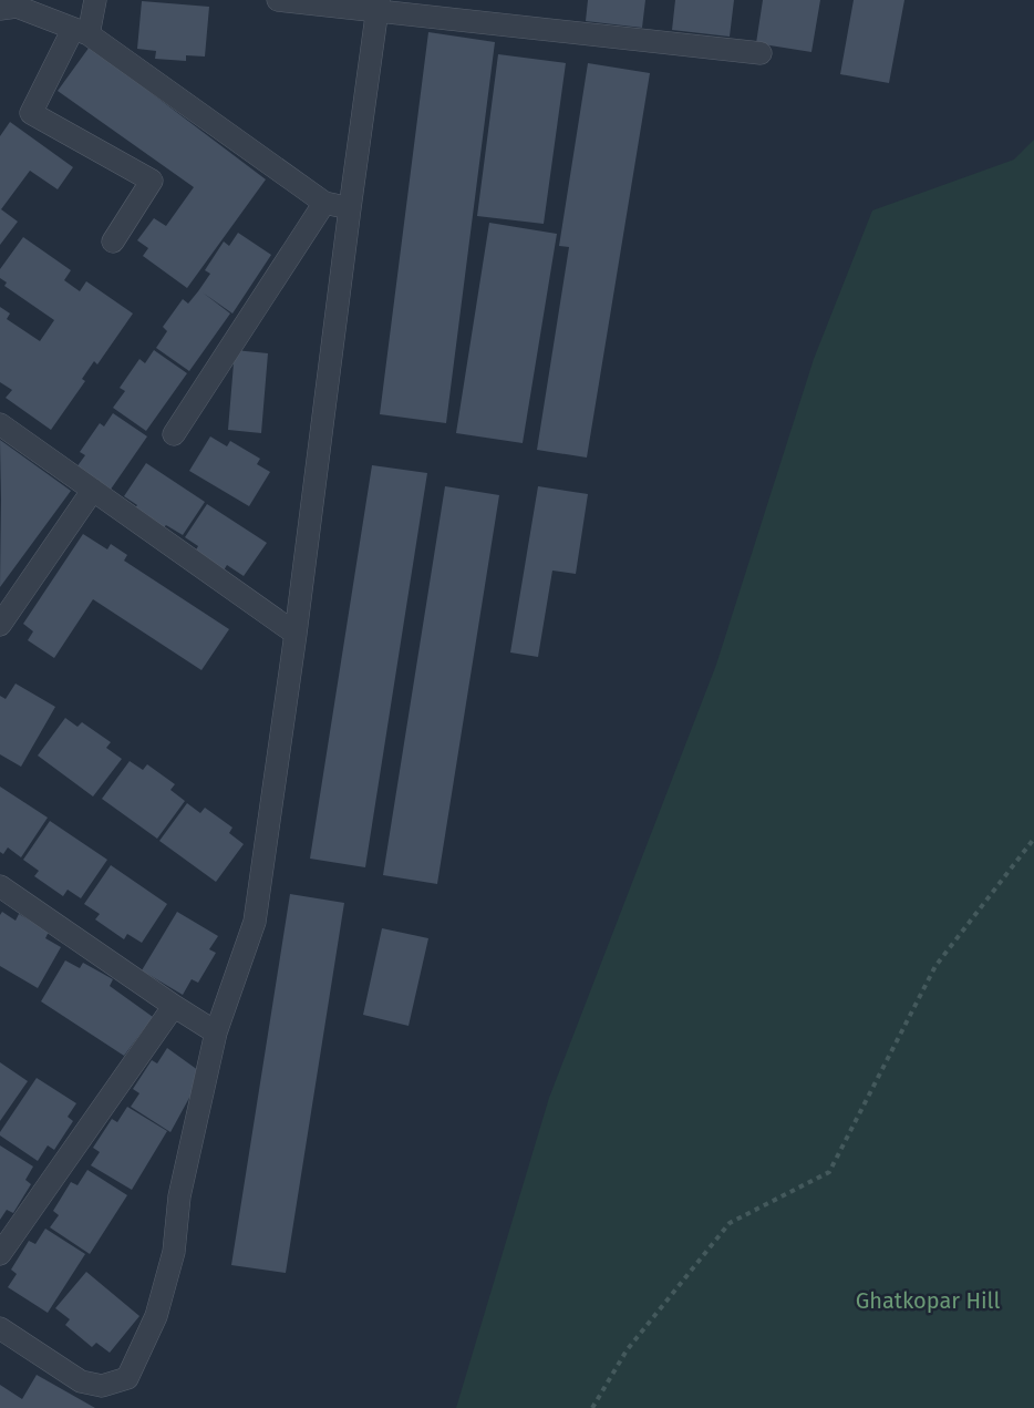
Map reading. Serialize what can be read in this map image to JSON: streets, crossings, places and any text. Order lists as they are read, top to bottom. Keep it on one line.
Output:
{"parks":["Ghatkopar Hill"]}
